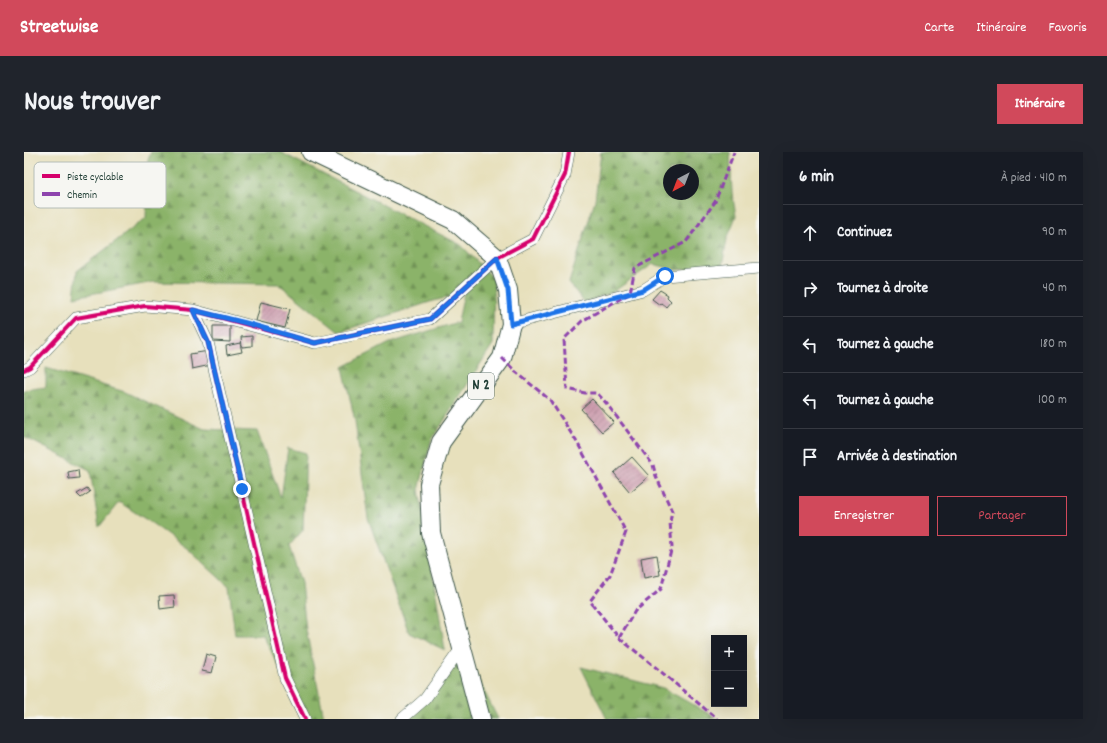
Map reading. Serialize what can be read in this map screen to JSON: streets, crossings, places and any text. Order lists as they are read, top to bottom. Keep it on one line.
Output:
{"streets":{"main road":["N 2"]},"legend":["Piste cyclable","Chemin"],"north":"bottom left","page":{"header":"Streetwise","nav":["Carte","Itinéraire","Favoris"],"title":"Nous trouver","buttons":["Itinéraire",["Enregistrer","Partager"]],"heading":["6 min","À pied · 410 m"],"list":[["Continuez","90 m"],["Tournez à droite","40 m"],["Tournez à gauche","180 m"],["Tournez à gauche","100 m"],"Arrivée à destination"],"map_buttons":["+","−"]}}
